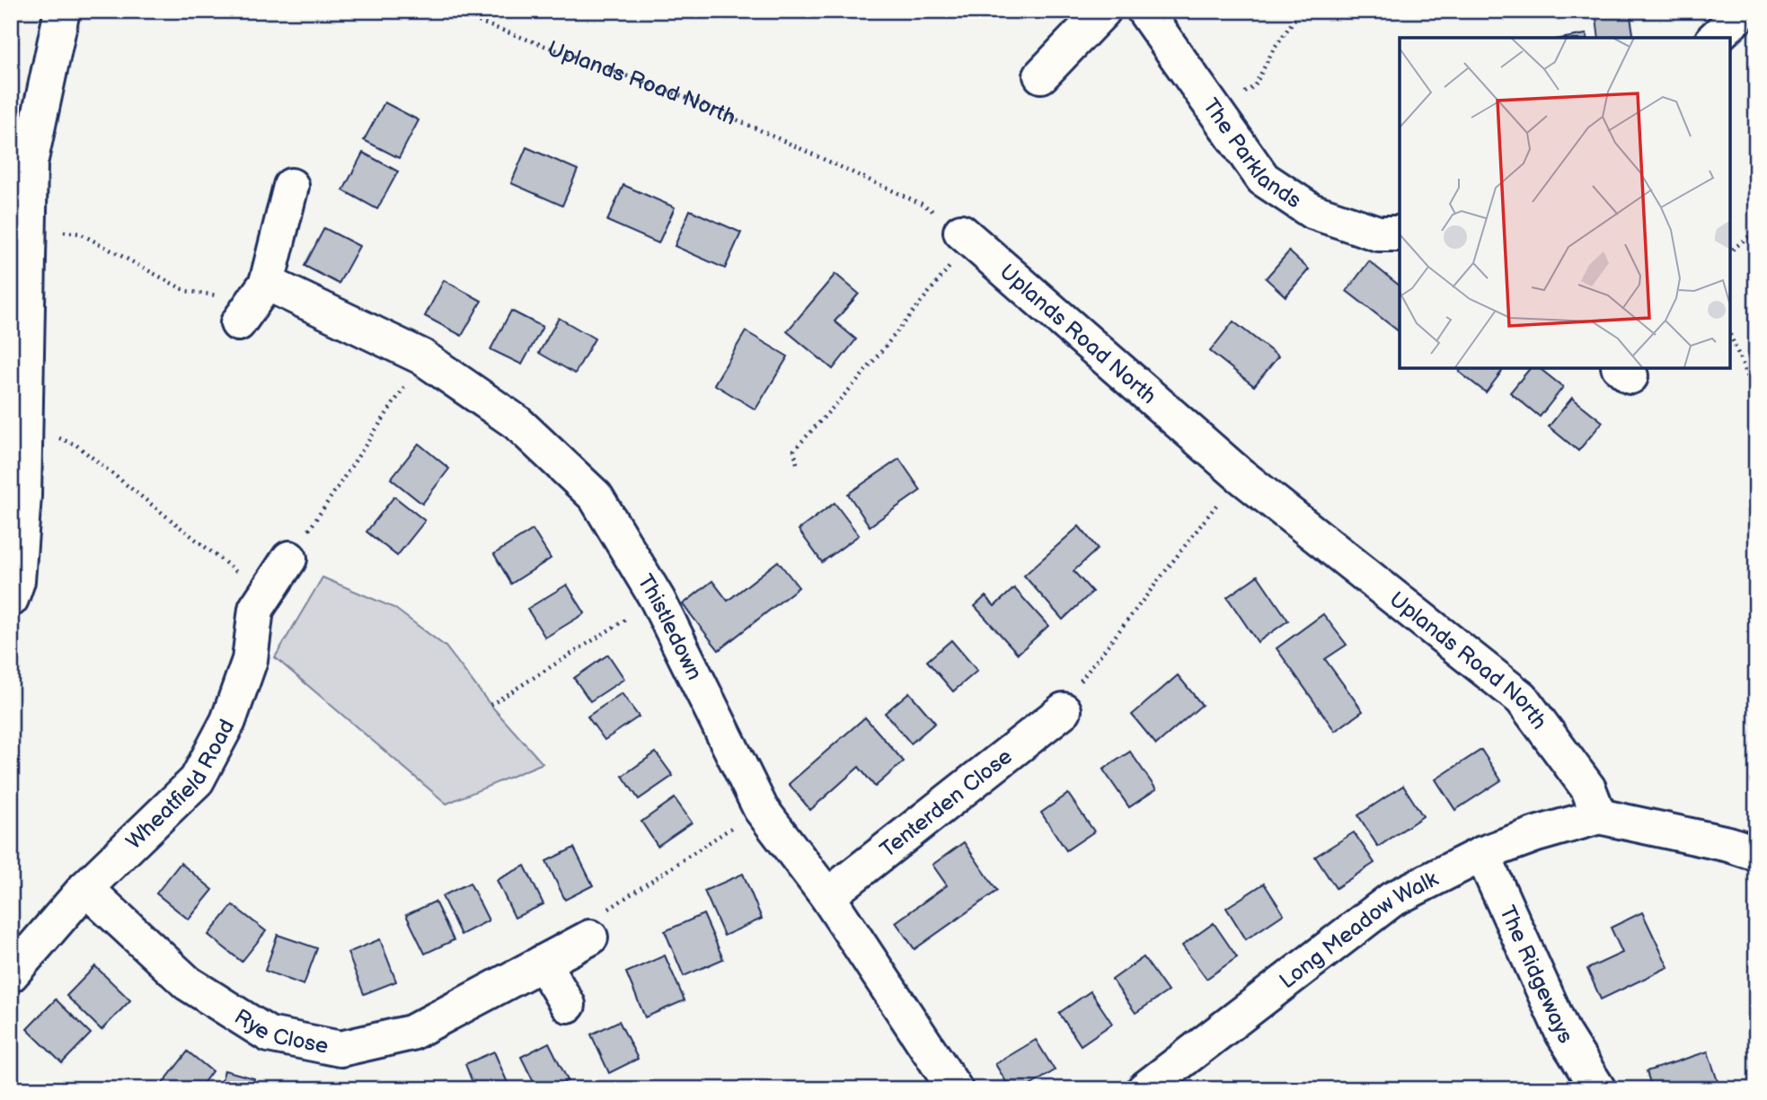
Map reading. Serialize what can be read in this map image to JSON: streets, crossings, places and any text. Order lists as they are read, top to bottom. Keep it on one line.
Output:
{"streets":{"street":["Uplands Road North","The Parklands","Thistledown","Wheatfield Road","Tenterden Close","Long Meadow Walk","The Ridgeways","Rye Close"]},"crossings":[["Uplands Road North","Long Meadow Walk"],["Thistledown","Tenterden Close"],["Wheatfield Road","Rye Close"],["Long Meadow Walk","The Ridgeways"]]}
